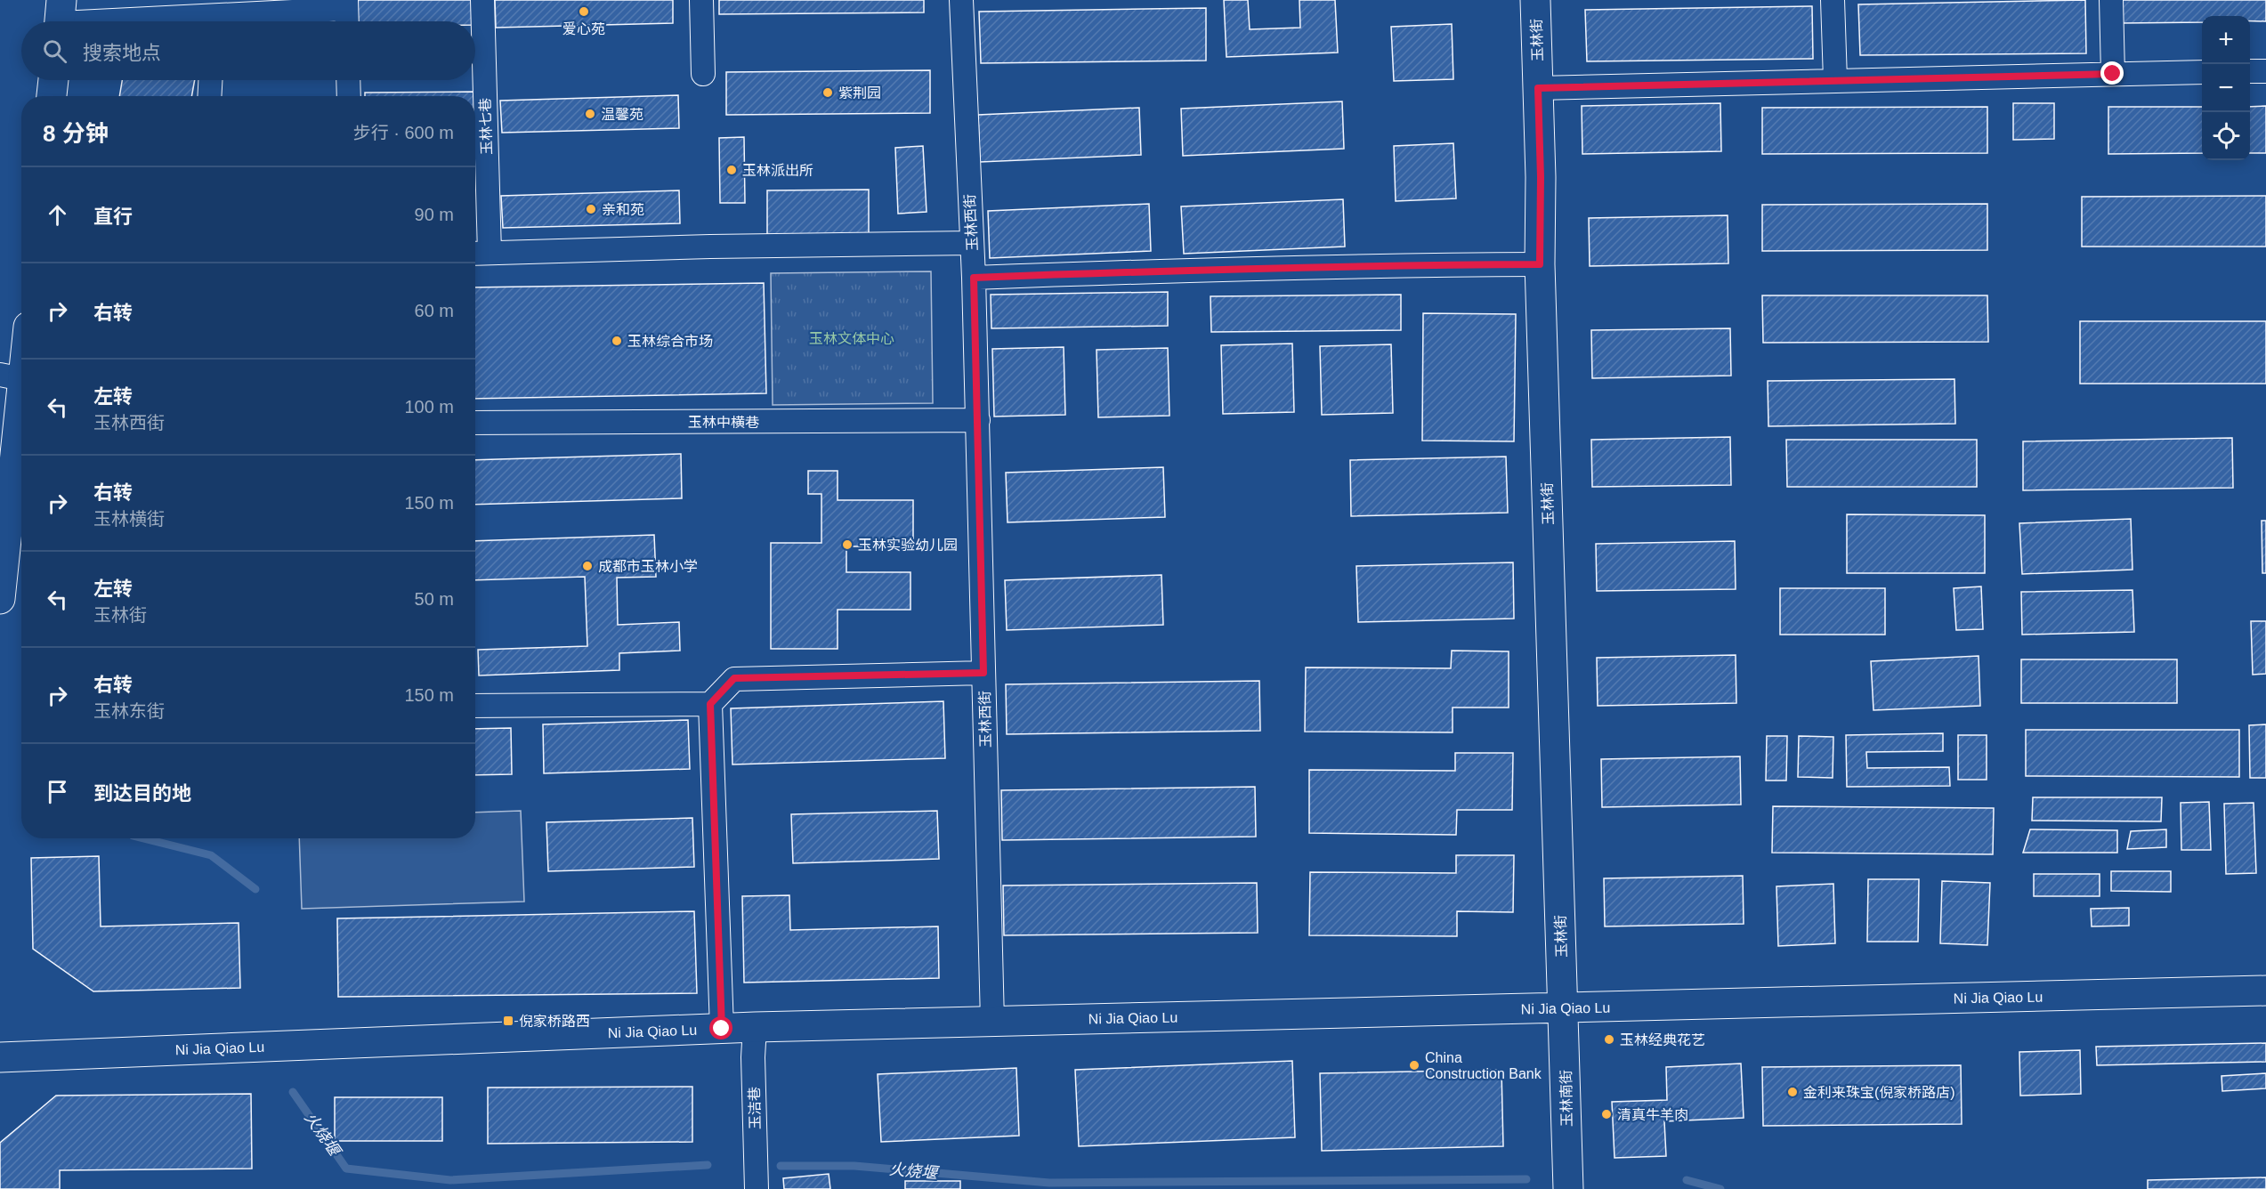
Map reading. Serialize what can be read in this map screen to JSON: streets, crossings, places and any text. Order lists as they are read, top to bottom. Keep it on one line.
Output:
{"streets":{"main road":["玉林街","Ni Jia Qiao Lu","玉林南街"],"street":["玉林七巷","玉林西街","玉林中横巷","玉洁巷"]},"crossings":[["玉林街","Ni Jia Qiao Lu"],["玉林街","玉林南街"],["玉林西街","玉林中横巷"],["玉林西街","Ni Jia Qiao Lu"],["Ni Jia Qiao Lu","玉林南街"],["Ni Jia Qiao Lu","玉洁巷"]],"water":["火烧堰"],"parks":["玉林文体中心"],"places":{"other":["爱心苑","紫荆园","温馨苑","玉林派出所","亲和苑","玉林综合市场","玉林实验幼儿园","成都市玉林小学","玉林经典花艺","China Construction Bank","金利来珠宝(倪家桥路店)","清真牛羊肉"],"transit":["倪家桥路西"]},"page":{"map_buttons":["+","−"],"search":"搜索地点","heading":["8 分钟","步行 · 600 m"],"list":[["直行","90 m"],["右转","60 m"],["左转","玉林西街","100 m"],["右转","玉林横街","150 m"],["左转","玉林街","50 m"],["右转","玉林东街","150 m"],"到达目的地"]}}
